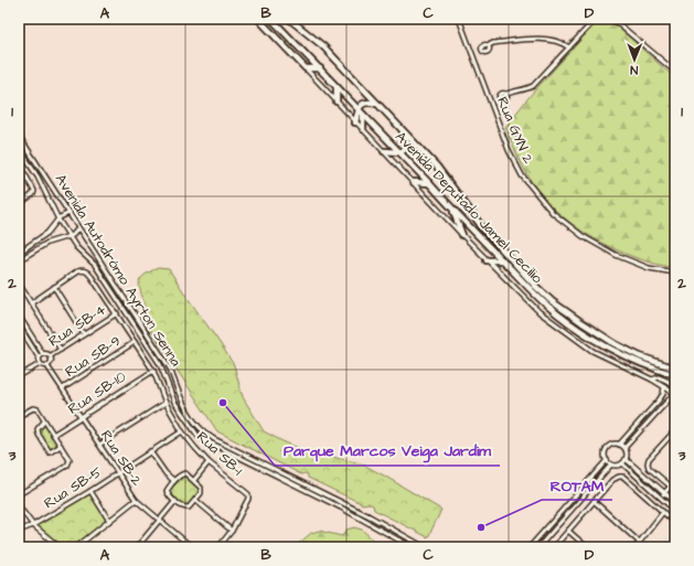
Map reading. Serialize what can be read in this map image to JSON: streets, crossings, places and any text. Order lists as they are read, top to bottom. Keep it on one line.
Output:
{"streets":{"highway":["Avenida Deputado Jamel Cecilio"],"street":["Rua GYN 2","Avenida Autodrómo Ayrton Senna","Rua SB-4","Rua SB-9","Rua SB-10","Rua SB-1","Rua SB-2","Rua SB-5"]},"crossings":[["Rua SB-4","Rua SB-1"],["Rua SB-4","Rua SB-2"],["Rua SB-9","Rua SB-1"],["Rua SB-9","Rua SB-2"],["Rua SB-10","Rua SB-1"],["Rua SB-10","Rua SB-2"],["Rua SB-1","Rua SB-5"],["Rua SB-2","Rua SB-5"]],"places":["Parque Marcos Veiga Jardim","ROTAM"],"north":"bottom","grid":{"columns":["A","B","C","D"],"rows":["1","2","3"]}}
